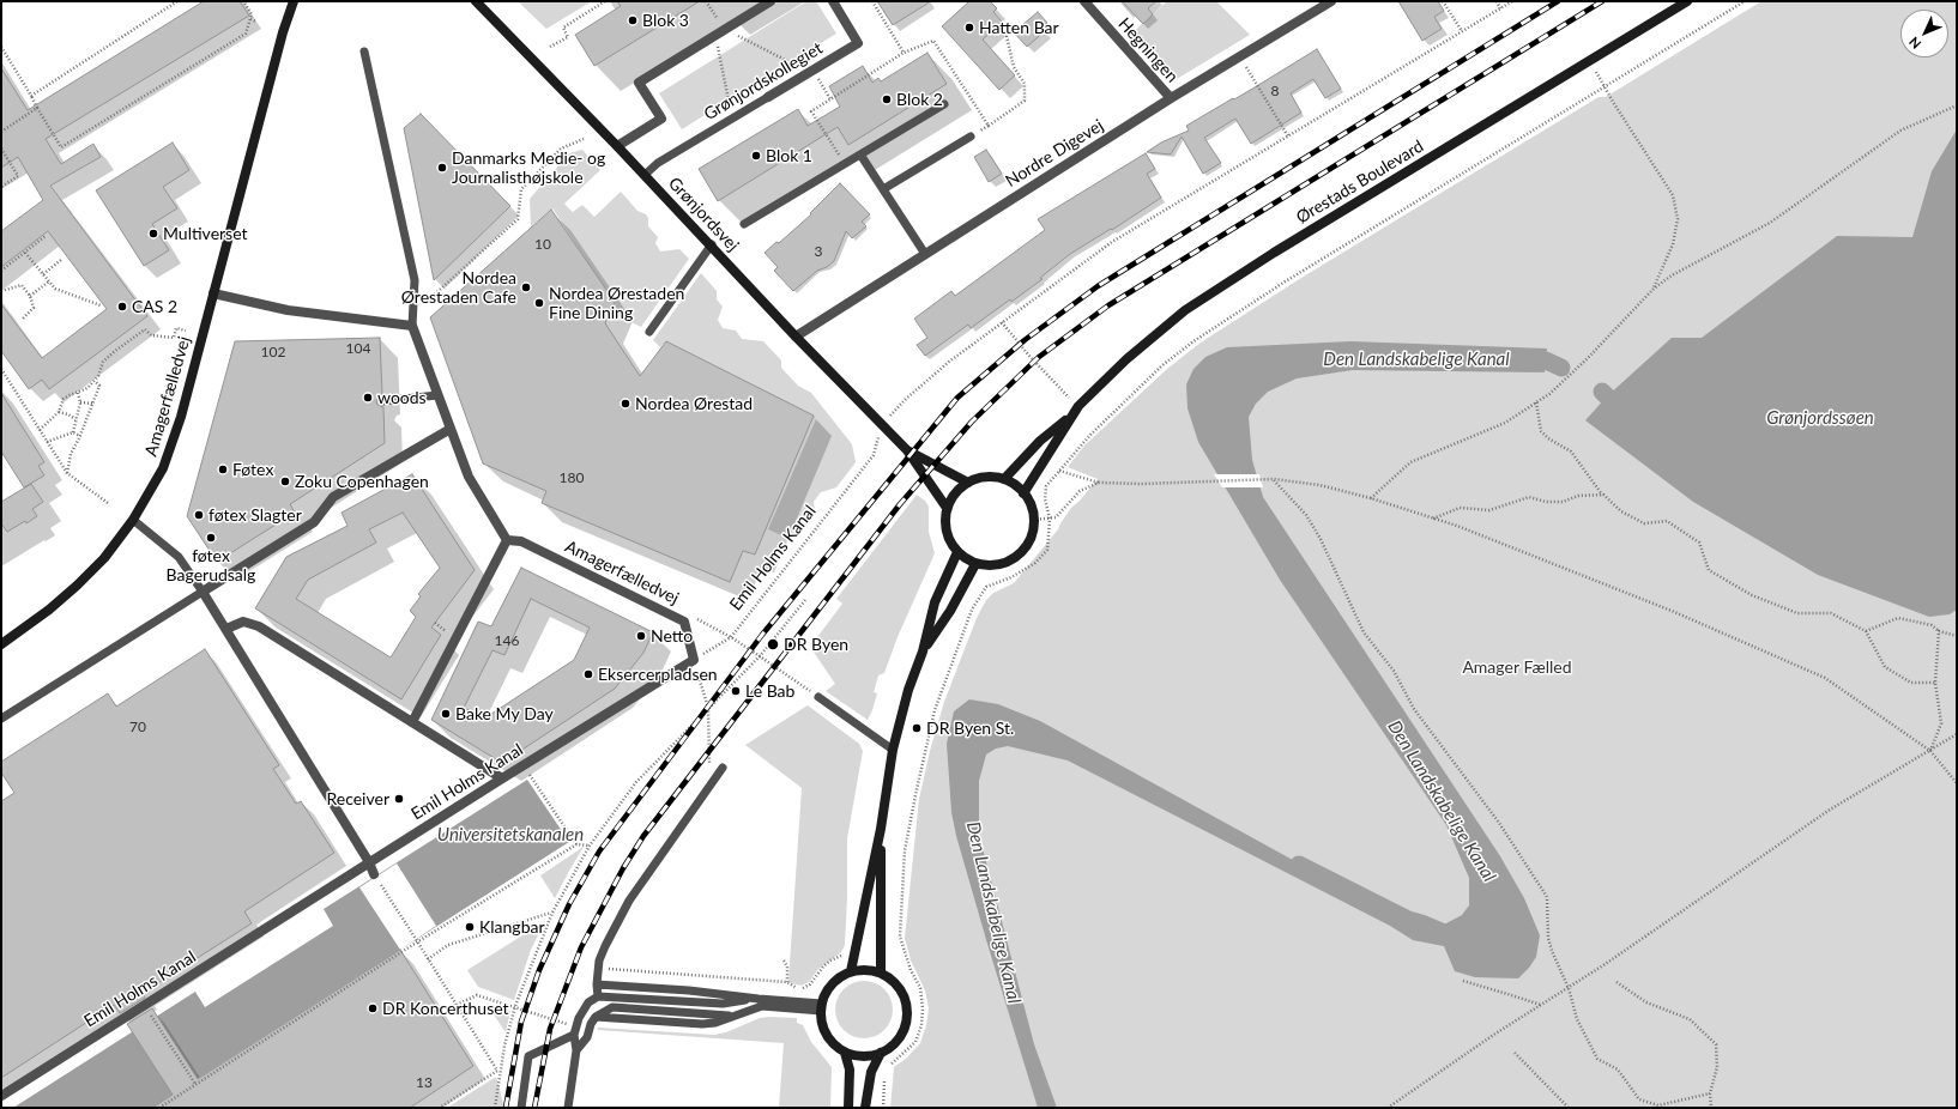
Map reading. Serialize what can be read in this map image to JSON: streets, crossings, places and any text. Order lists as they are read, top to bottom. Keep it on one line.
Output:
{"streets":{"street":["Hegningen","Grønjordskollegiet","Nordre Digevej","Ørestads Boulevard","Grønjordsvej","Amagerfælledvej","Emil Holms Kanal"]},"crossings":[["Hegningen","Nordre Digevej"],["Grønjordskollegiet","Grønjordsvej"],["Nordre Digevej","Grønjordsvej"],["Ørestads Boulevard","Grønjordsvej"],["Grønjordsvej","Emil Holms Kanal"],["Amagerfælledvej","Emil Holms Kanal"]],"water":["Den Landskabelige Kanal","Grønjordssøen","Universitetskanalen"],"parks":["Amager Fælled"],"places":["Blok 3","Hatten Bar","Blok 2","Blok 1","Danmarks Medie- og Journalisthøjskole","Multiverset","Nordea Ørestaden Cafe","Nordea Ørestaden Fine Dining","CAS 2","woods","Nordea Ørestad","Føtex","Zoku Copenhagen","føtex Slagter","føtex Bagerudsalg","Netto","DR Byen","Eksercerpladsen","Le Bab","Bake My Day","DR Byen St.","Receiver","Klangbar","DR Koncerthuset"],"house_numbers":["8","10","3","104","102","180","146","70","13"],"north":"bottom left"}
